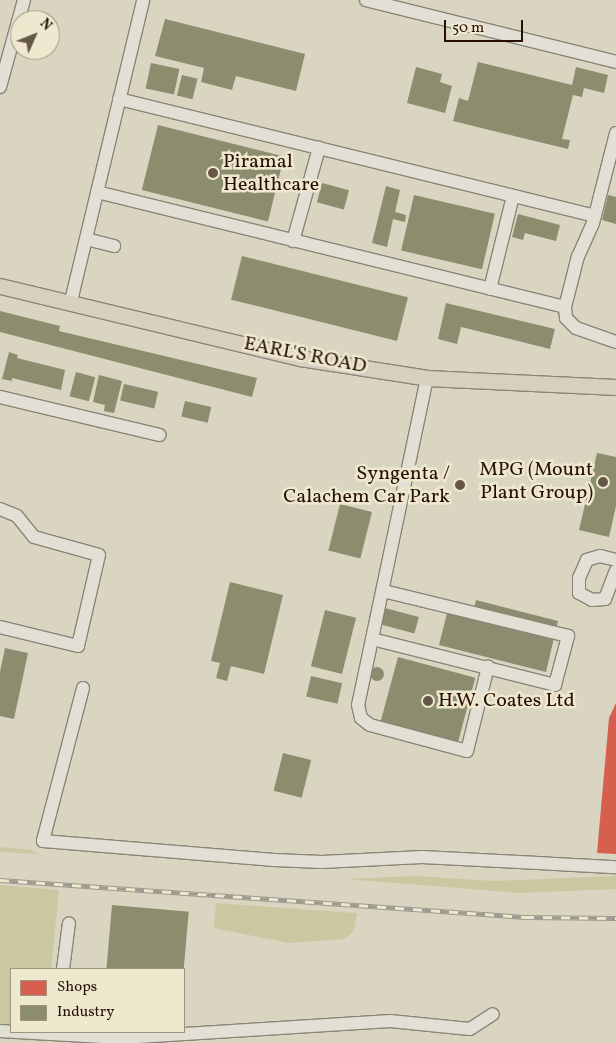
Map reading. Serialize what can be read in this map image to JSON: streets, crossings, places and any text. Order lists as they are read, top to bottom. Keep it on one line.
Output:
{"streets":{"main road":["EARL'S ROAD"]},"places":["Piramal Healthcare","MPG (Mount Plant Group)","Syngenta / Calachem Car Park","H.W. Coates Ltd"],"legend":["Shops","Industry"],"scale_bar":"50 m","north":"top right"}
